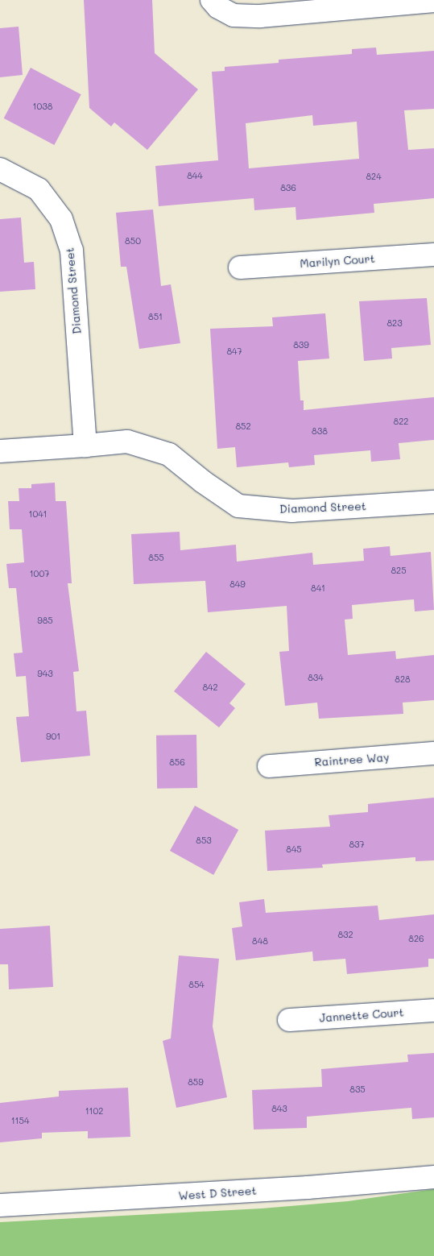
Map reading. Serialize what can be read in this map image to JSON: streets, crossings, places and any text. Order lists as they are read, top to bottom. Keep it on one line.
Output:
{"streets":{"street":["Marilyn Court","Diamond Street","Raintree Way","Jannette Court","West D Street"]},"house_numbers":["1038","844","824","836","850","851","823","839","847","822","852","838","1041","855","825","1007","849","841","985","943","834","828","842","901","856","853","837","845","832","826","848","854","859","835","843","1102","1154"]}
